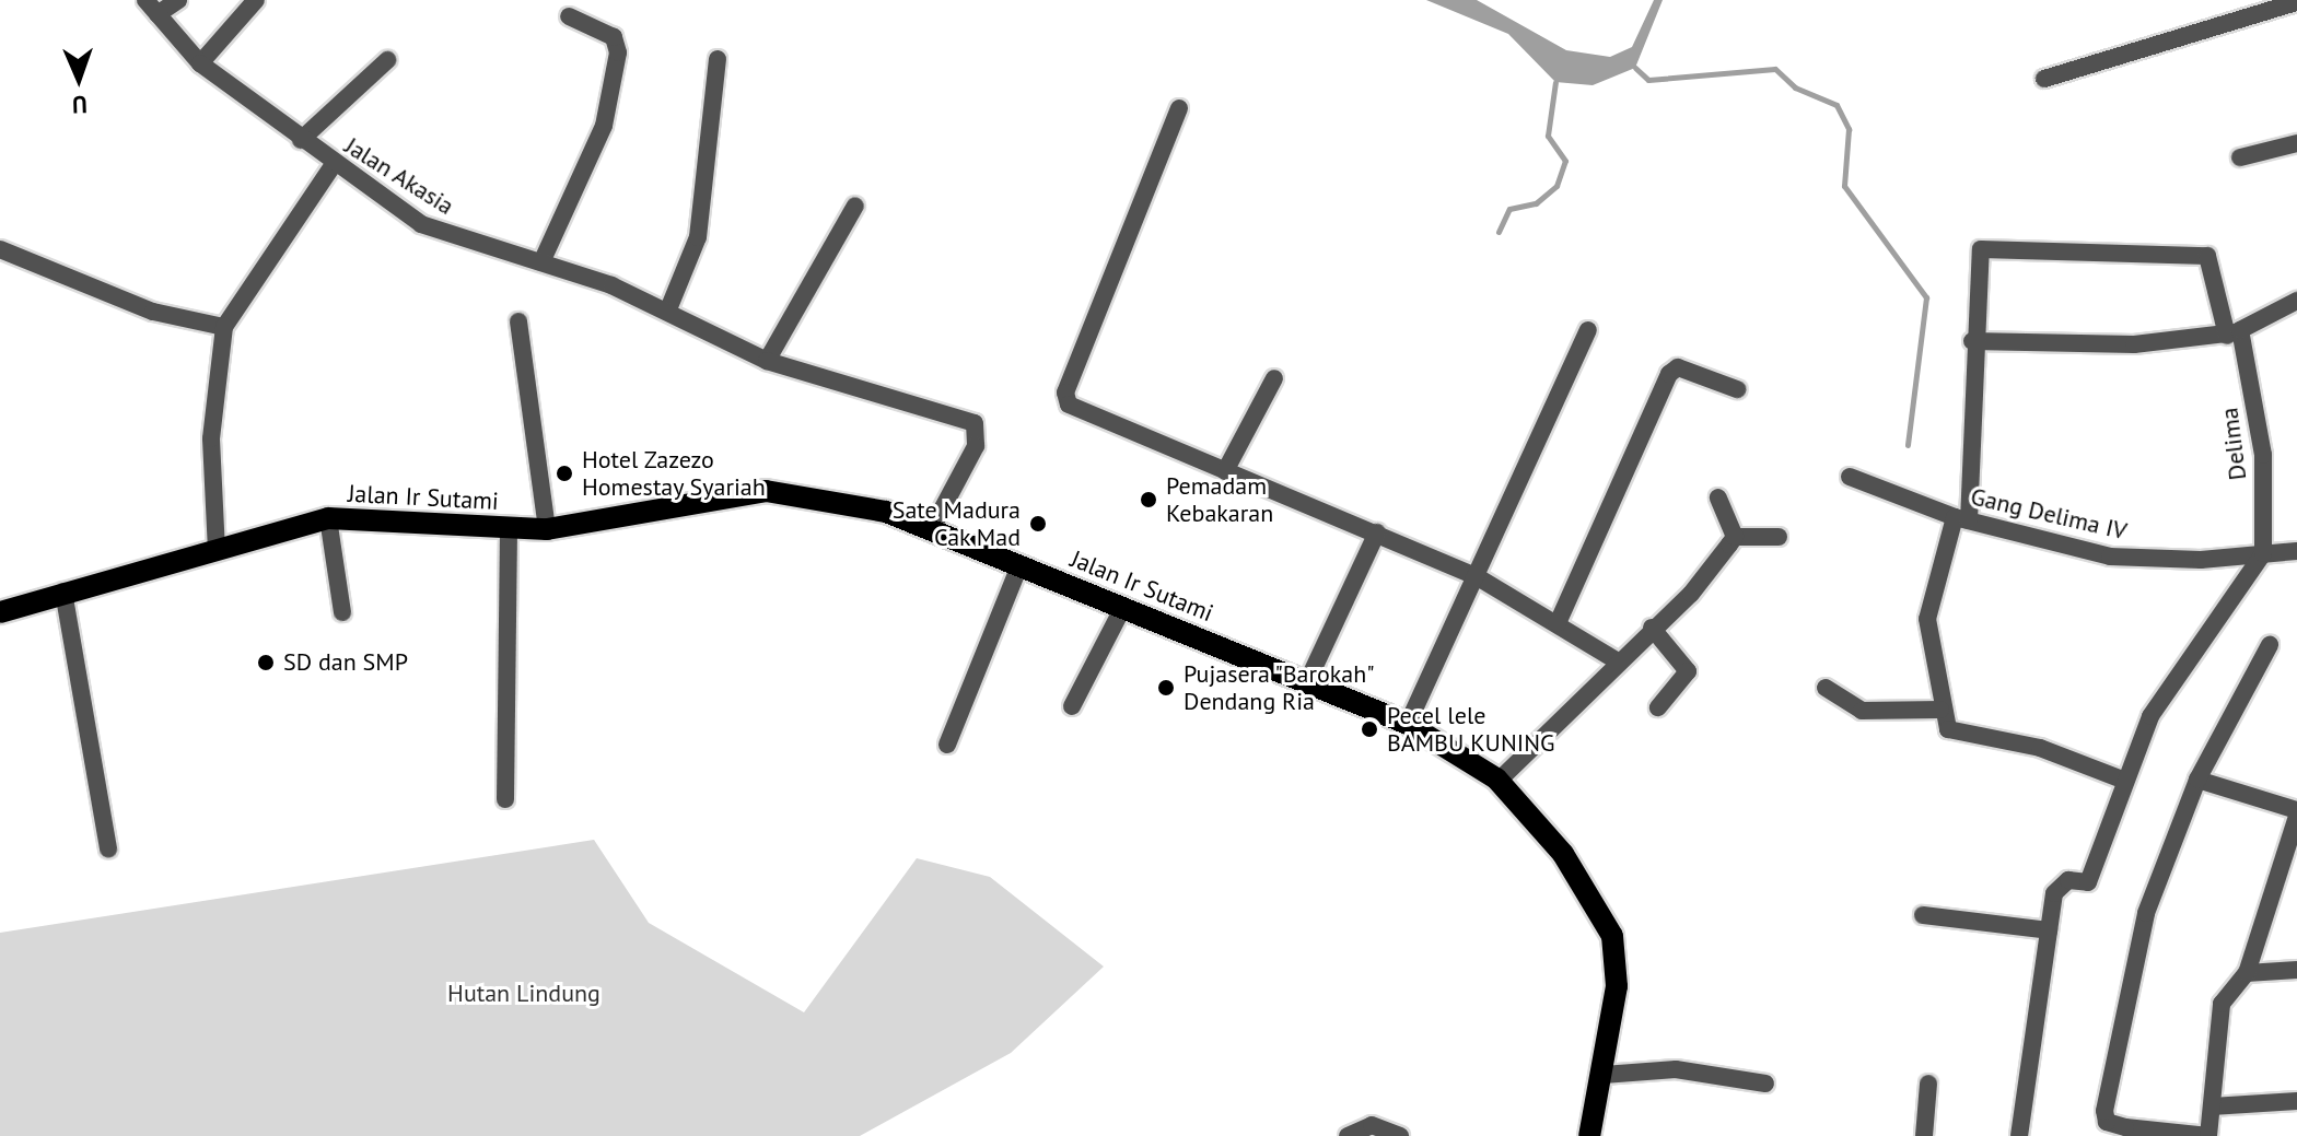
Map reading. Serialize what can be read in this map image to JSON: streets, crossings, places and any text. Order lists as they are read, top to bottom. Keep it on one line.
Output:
{"streets":{"main road":["Jalan Ir Sutami"],"street":["Jalan Akasia","Delima","Gang Delima IV"]},"crossings":[["Jalan Akasia","Jalan Ir Sutami"],["Delima","Gang Delima IV"]],"parks":["Hutan Lindung"],"places":["Hotel Zazezo Homestay Syariah","Pemadam Kebakaran","Sate Madura Cak Mad","SD dan SMP","Pujasera \"Barokah\" Dendang Ria","Pecel lele BAMBU KUNING"],"north":"bottom"}
